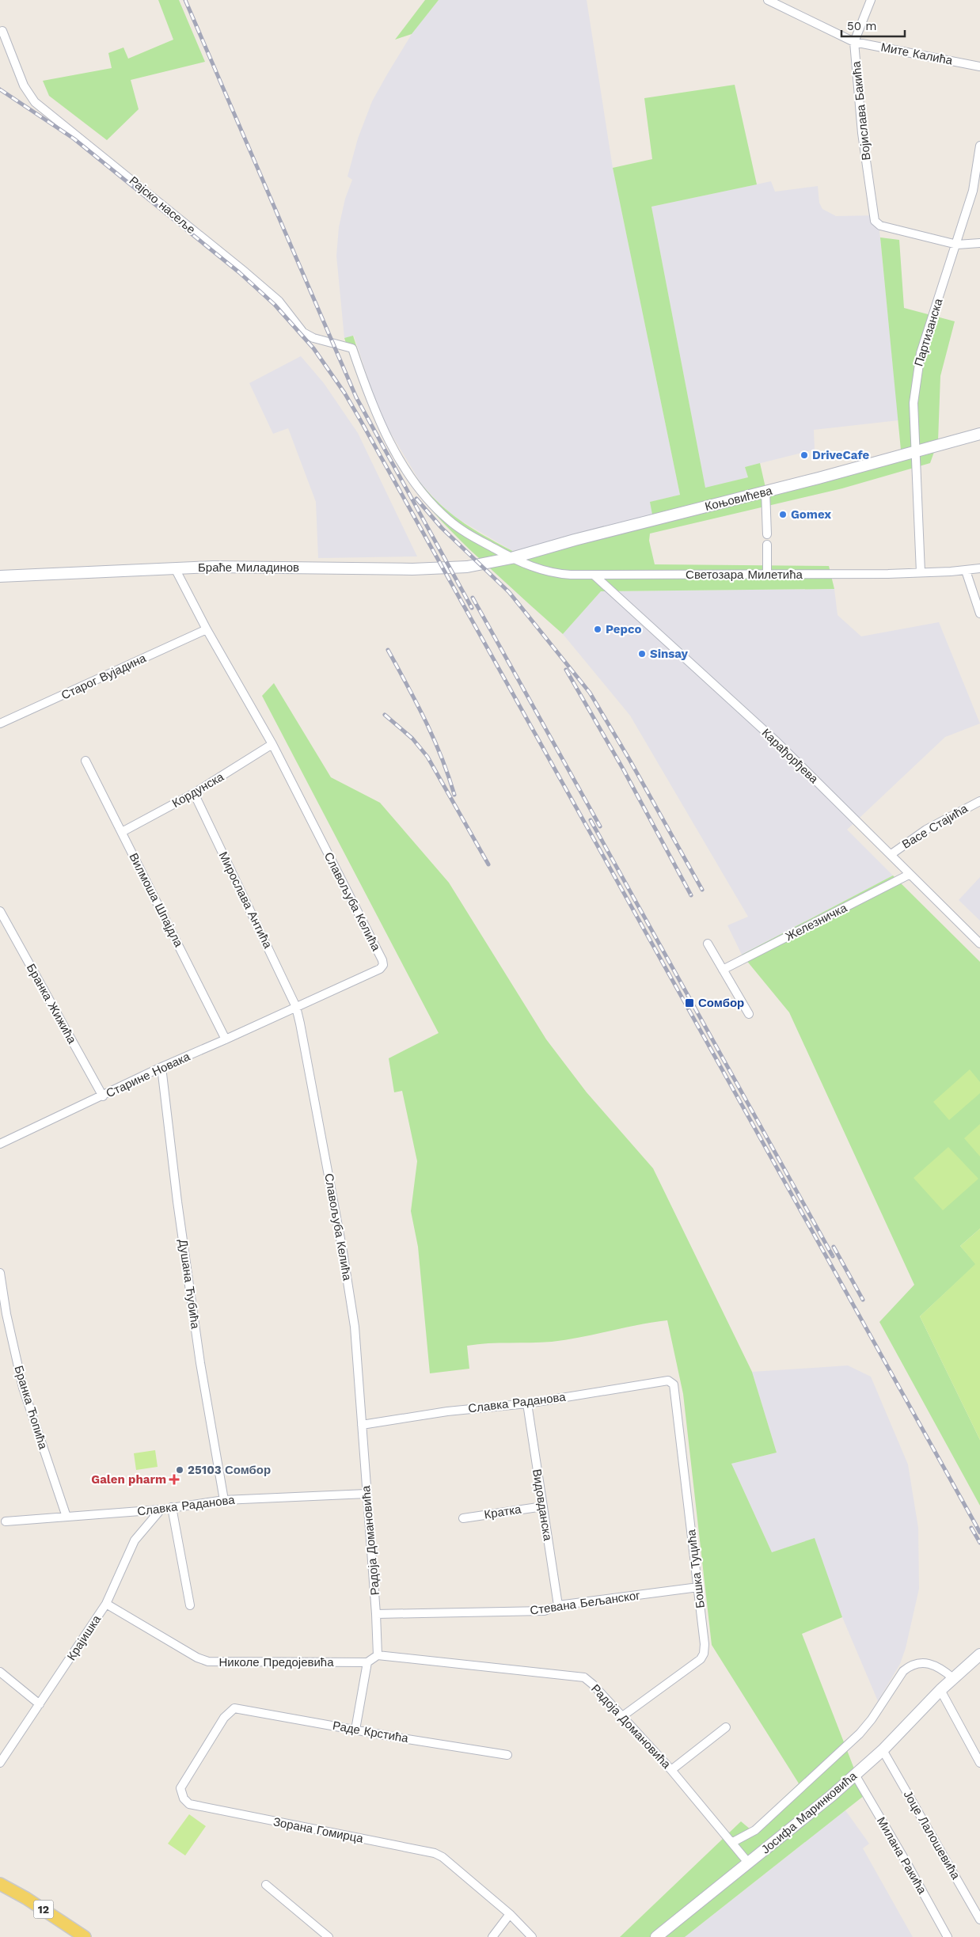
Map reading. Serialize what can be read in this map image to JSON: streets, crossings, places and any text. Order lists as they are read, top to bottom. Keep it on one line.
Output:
{"streets":{"main road":["Коњовићева","Браће Миладинов","Јосифа Маринковића","12"],"street":["Мите Калића","Војислава Бакића","Рајско насеље","Партизанска","Светозара Милетића","Старог Вујадина","Карађорђева","Кордунска","Васе Стајића","Вилмоша Шпајдла","Мирослава Антића","Славољуба Келића","Железничка","Бранка Жижића","Старине Новака","Душана Ћубића","Славка Раданова","Бранка Ћопића","Видовданска","Кратка","Радоја Домановића","Бошка Туцића","Стевана Бељанског","Крајишка","Николе Предојевића","Раде Крстића","Зорана Гомирца","Јоце Лалошевића","Милана Ракића"]},"crossings":[["Мите Калића","Војислава Бакића"],["Војислава Бакића","Партизанска"],["Рајско насеље","Светозара Милетића"],["Партизанска","Коњовићева"],["Партизанска","Светозара Милетића"],["Коњовићева","Браће Миладинов"],["Коњовићева","Светозара Милетића"],["Браће Миладинов","Славољуба Келића"],["Светозара Милетића","Карађорђева"],["Старог Вујадина","Славољуба Келића"],["Карађорђева","Васе Стајића"],["Карађорђева","Железничка"],["Кордунска","Вилмоша Шпајдла"],["Кордунска","Мирослава Антића"],["Кордунска","Славољуба Келића"],["Вилмоша Шпајдла","Старине Новака"],["Мирослава Антића","Славољуба Келића"],["Мирослава Антића","Старине Новака"],["Славољуба Келића","Старине Новака"],["Славољуба Келића","Славка Раданова"],["Славољуба Келића","Радоја Домановића"],["Бранка Жижића","Старине Новака"],["Старине Новака","Душана Ћубића"],["Душана Ћубића","Славка Раданова"],["Славка Раданова","Бранка Ћопића"],["Славка Раданова","Видовданска"],["Славка Раданова","Радоја Домановића"],["Славка Раданова","Бошка Туцића"],["Славка Раданова","Крајишка"],["Видовданска","Кратка"],["Видовданска","Стевана Бељанског"],["Радоја Домановића","Бошка Туцића"],["Радоја Домановића","Стевана Бељанског"],["Радоја Домановића","Јосифа Маринковића"],["Бошка Туцића","Стевана Бељанског"],["Крајишка","Николе Предојевића"],["Раде Крстића","Зорана Гомирца"],["Јосифа Маринковића","Јоце Лалошевића"],["Јосифа Маринковића","Милана Ракића"]],"places":{"other":["DriveCafe","Gomex","Pepco","Sinsay","25103 Сомбор"],"transit":["Сомбор"],"health":["Galen pharm"]},"scale_bar":"50 m"}
